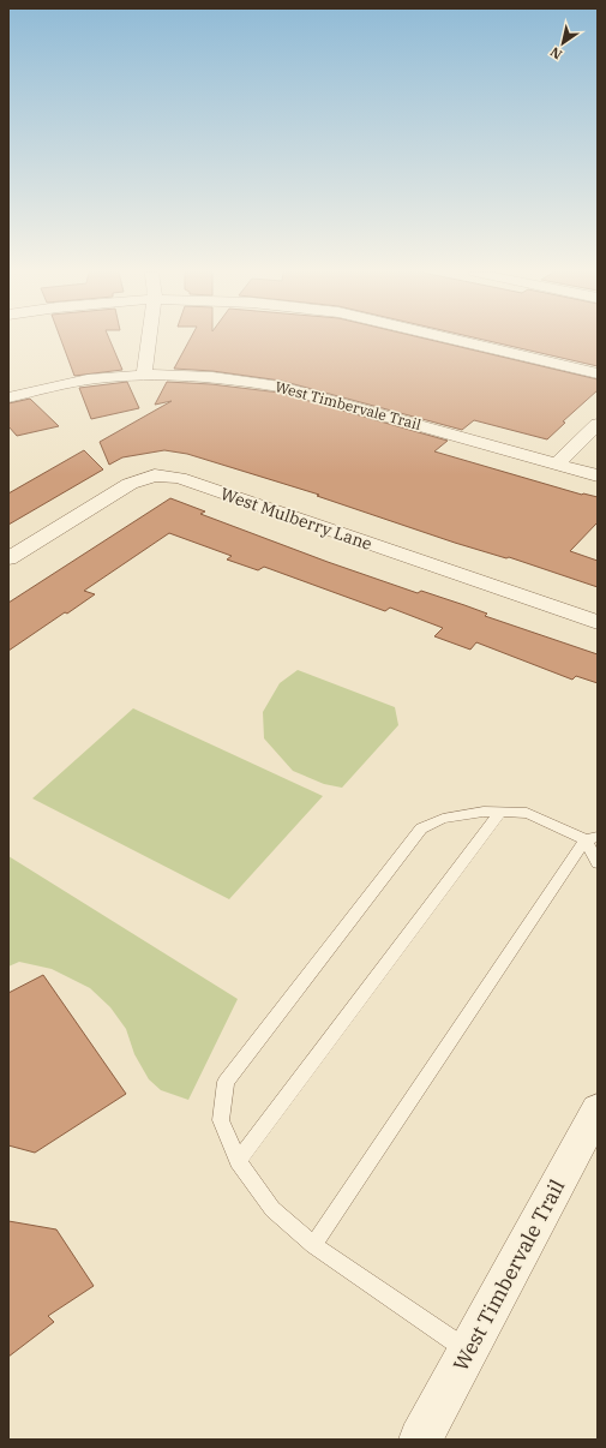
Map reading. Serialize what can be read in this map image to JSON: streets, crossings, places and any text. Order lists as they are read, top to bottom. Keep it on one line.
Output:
{"streets":{"street":["West Timbervale Trail","West Mulberry Lane"]},"north":"bottom left"}
